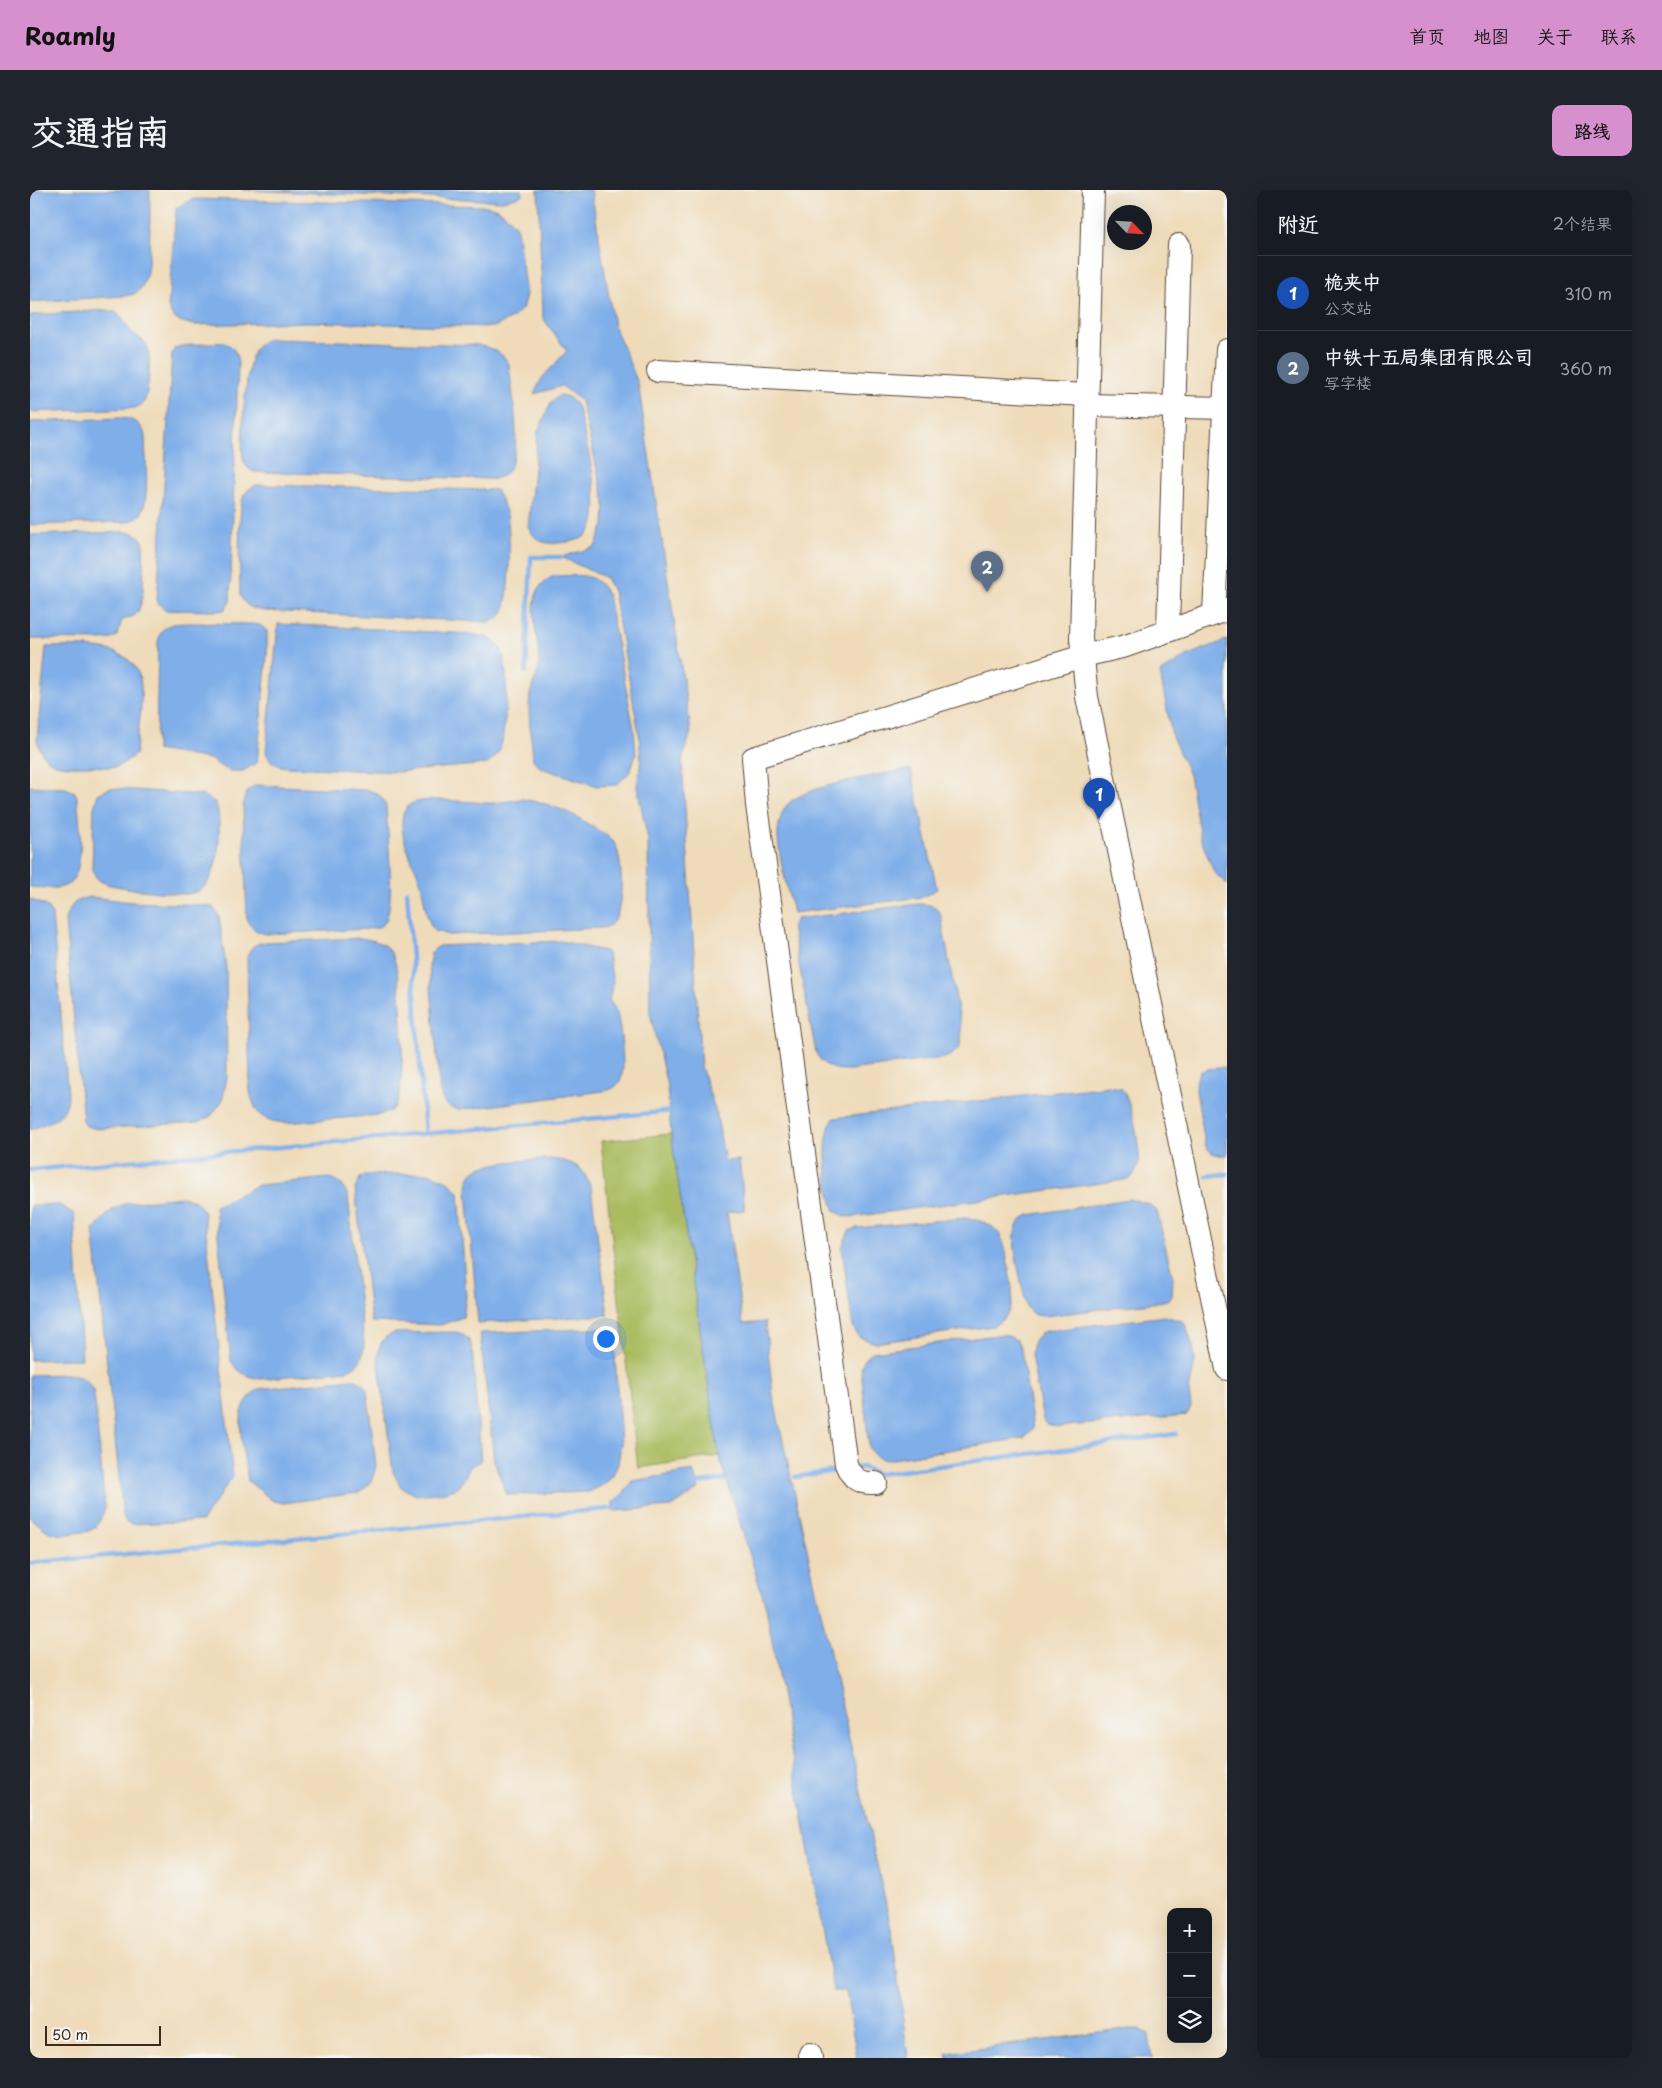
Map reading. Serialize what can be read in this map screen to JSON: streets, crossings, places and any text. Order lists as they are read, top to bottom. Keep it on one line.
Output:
{"scale_bar":"50 m","north":"bottom right","page":{"header":"Roamly","nav":["首页","地图","关于","联系"],"title":"交通指南","buttons":"路线","heading":["附近","2个结果"],"list":[{"mark":"1","name":"桅夹中","note":"公交站","value":"310 m"},{"mark":"2","name":"中铁十五局集团有限公司","note":"写字楼","value":"360 m"}],"pins":["2","1"],"map_buttons":["+","−"],"scale":"50 m"}}
